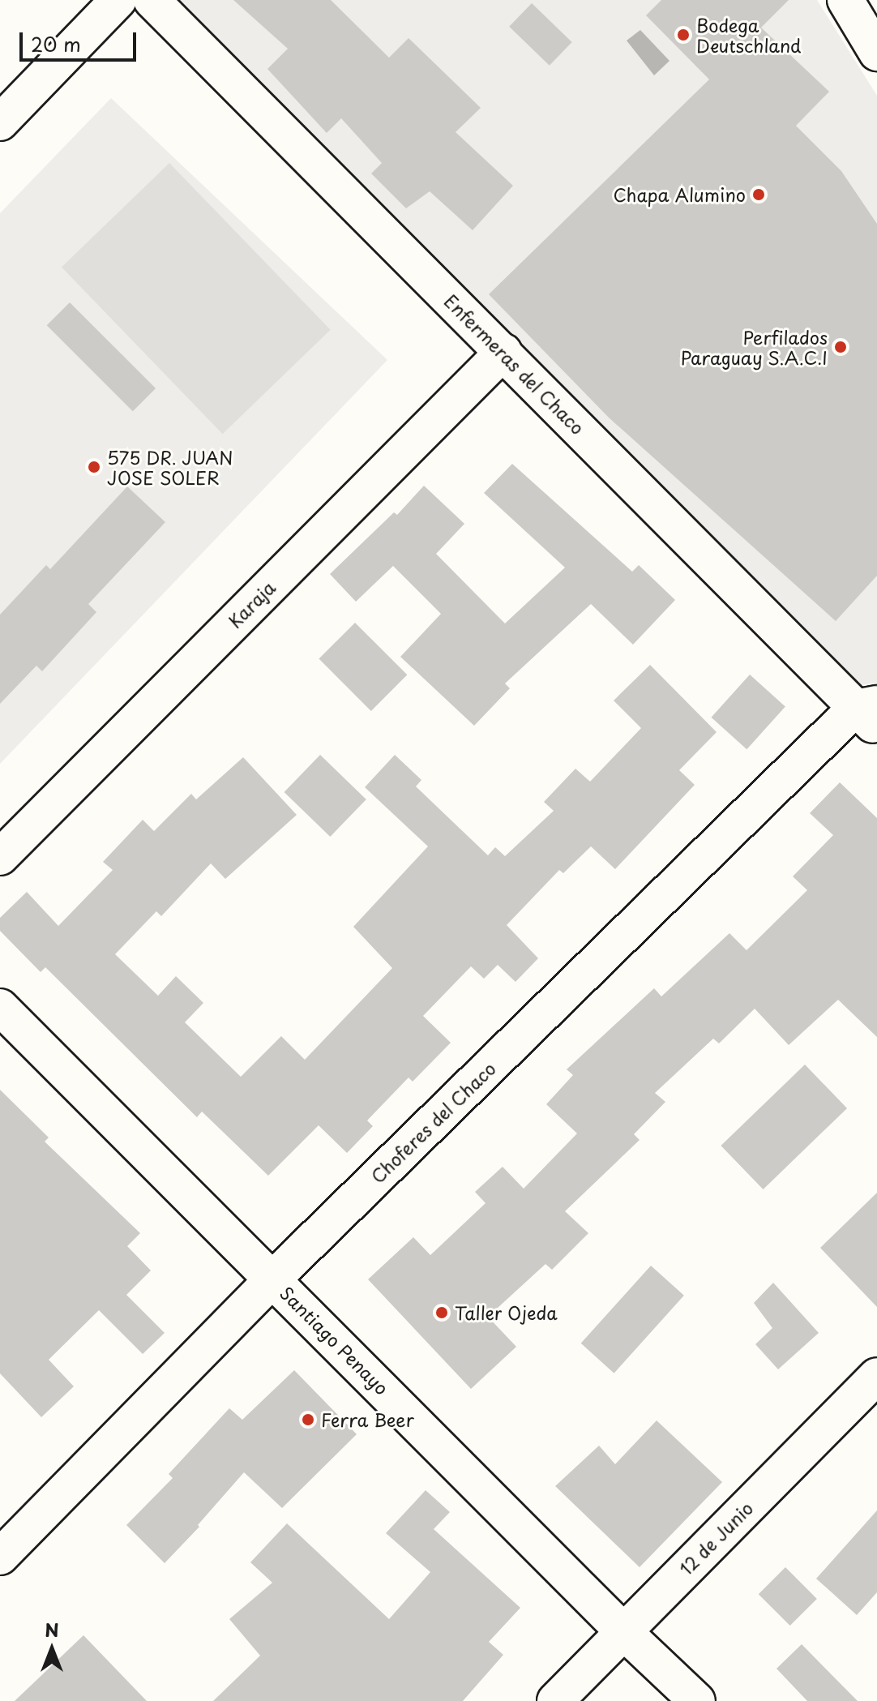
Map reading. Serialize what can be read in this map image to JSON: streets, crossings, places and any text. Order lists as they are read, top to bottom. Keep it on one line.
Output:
{"streets":{"main road":["Enfermeras del Chaco","Karaja","Choferes del Chaco","Santiago Penayo","12 de Junio"]},"crossings":[["Enfermeras del Chaco","Karaja"],["Enfermeras del Chaco","Choferes del Chaco"],["Choferes del Chaco","Santiago Penayo"],["Santiago Penayo","12 de Junio"]],"places":["Bodega Deutschland","Chapa Alumino","Perfilados Paraguay S.A.C.I","575 DR. JUAN JOSE SOLER","Taller Ojeda","Ferra Beer"],"scale_bar":"20 m","north":"top"}
